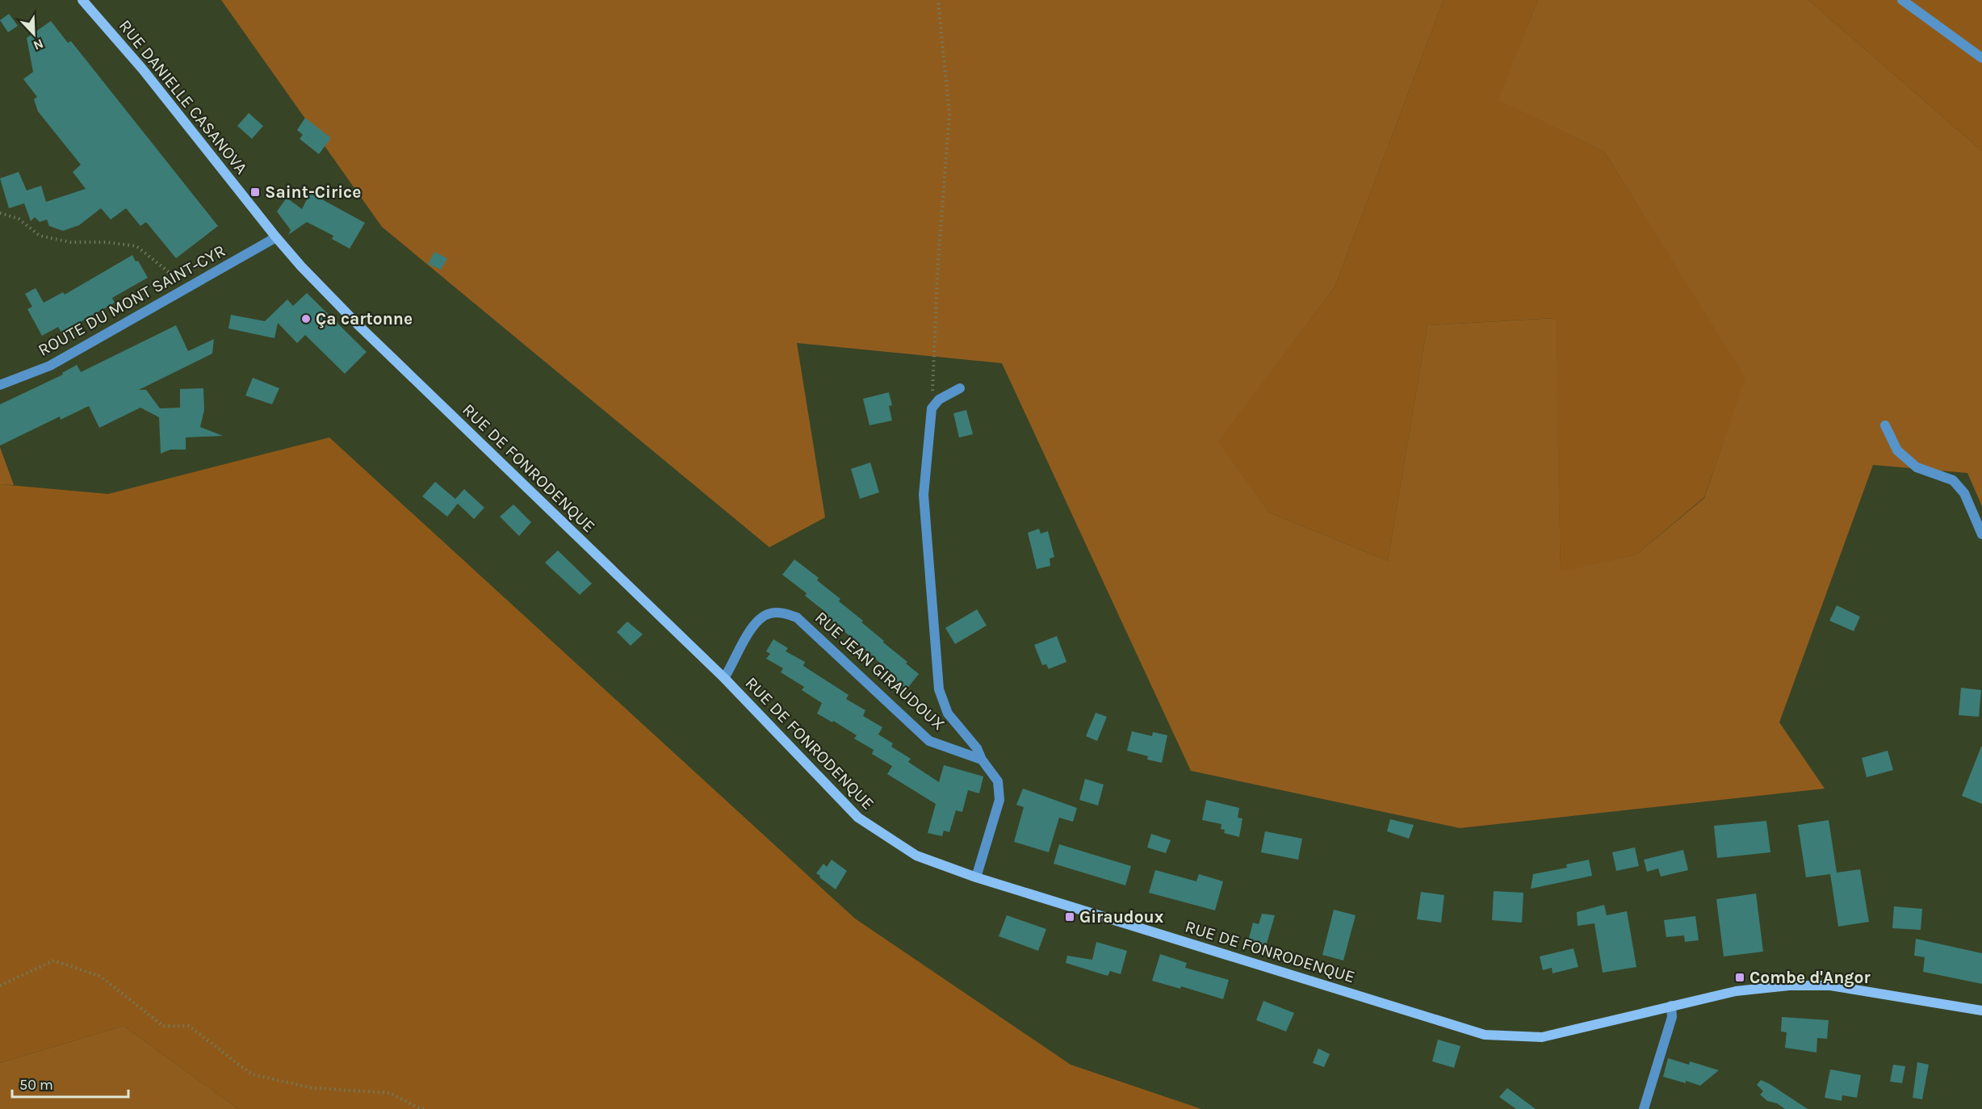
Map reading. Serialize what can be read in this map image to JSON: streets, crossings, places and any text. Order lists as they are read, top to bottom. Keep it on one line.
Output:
{"streets":{"street":["RUE DANIELLE CASANOVA","ROUTE DU MONT SAINT-CYR","RUE DE FONRODENQUE","RUE JEAN GIRAUDOUX"]},"crossings":[["RUE DANIELLE CASANOVA","ROUTE DU MONT SAINT-CYR"],["RUE DANIELLE CASANOVA","RUE DE FONRODENQUE"],["ROUTE DU MONT SAINT-CYR","RUE DE FONRODENQUE"],["RUE DE FONRODENQUE","RUE JEAN GIRAUDOUX"]],"places":{"transit":["Saint-Cirice","Giraudoux","Combe d'Angor"],"other":["Ça cartonne"]},"scale_bar":"50 m","north":"bottom right"}
